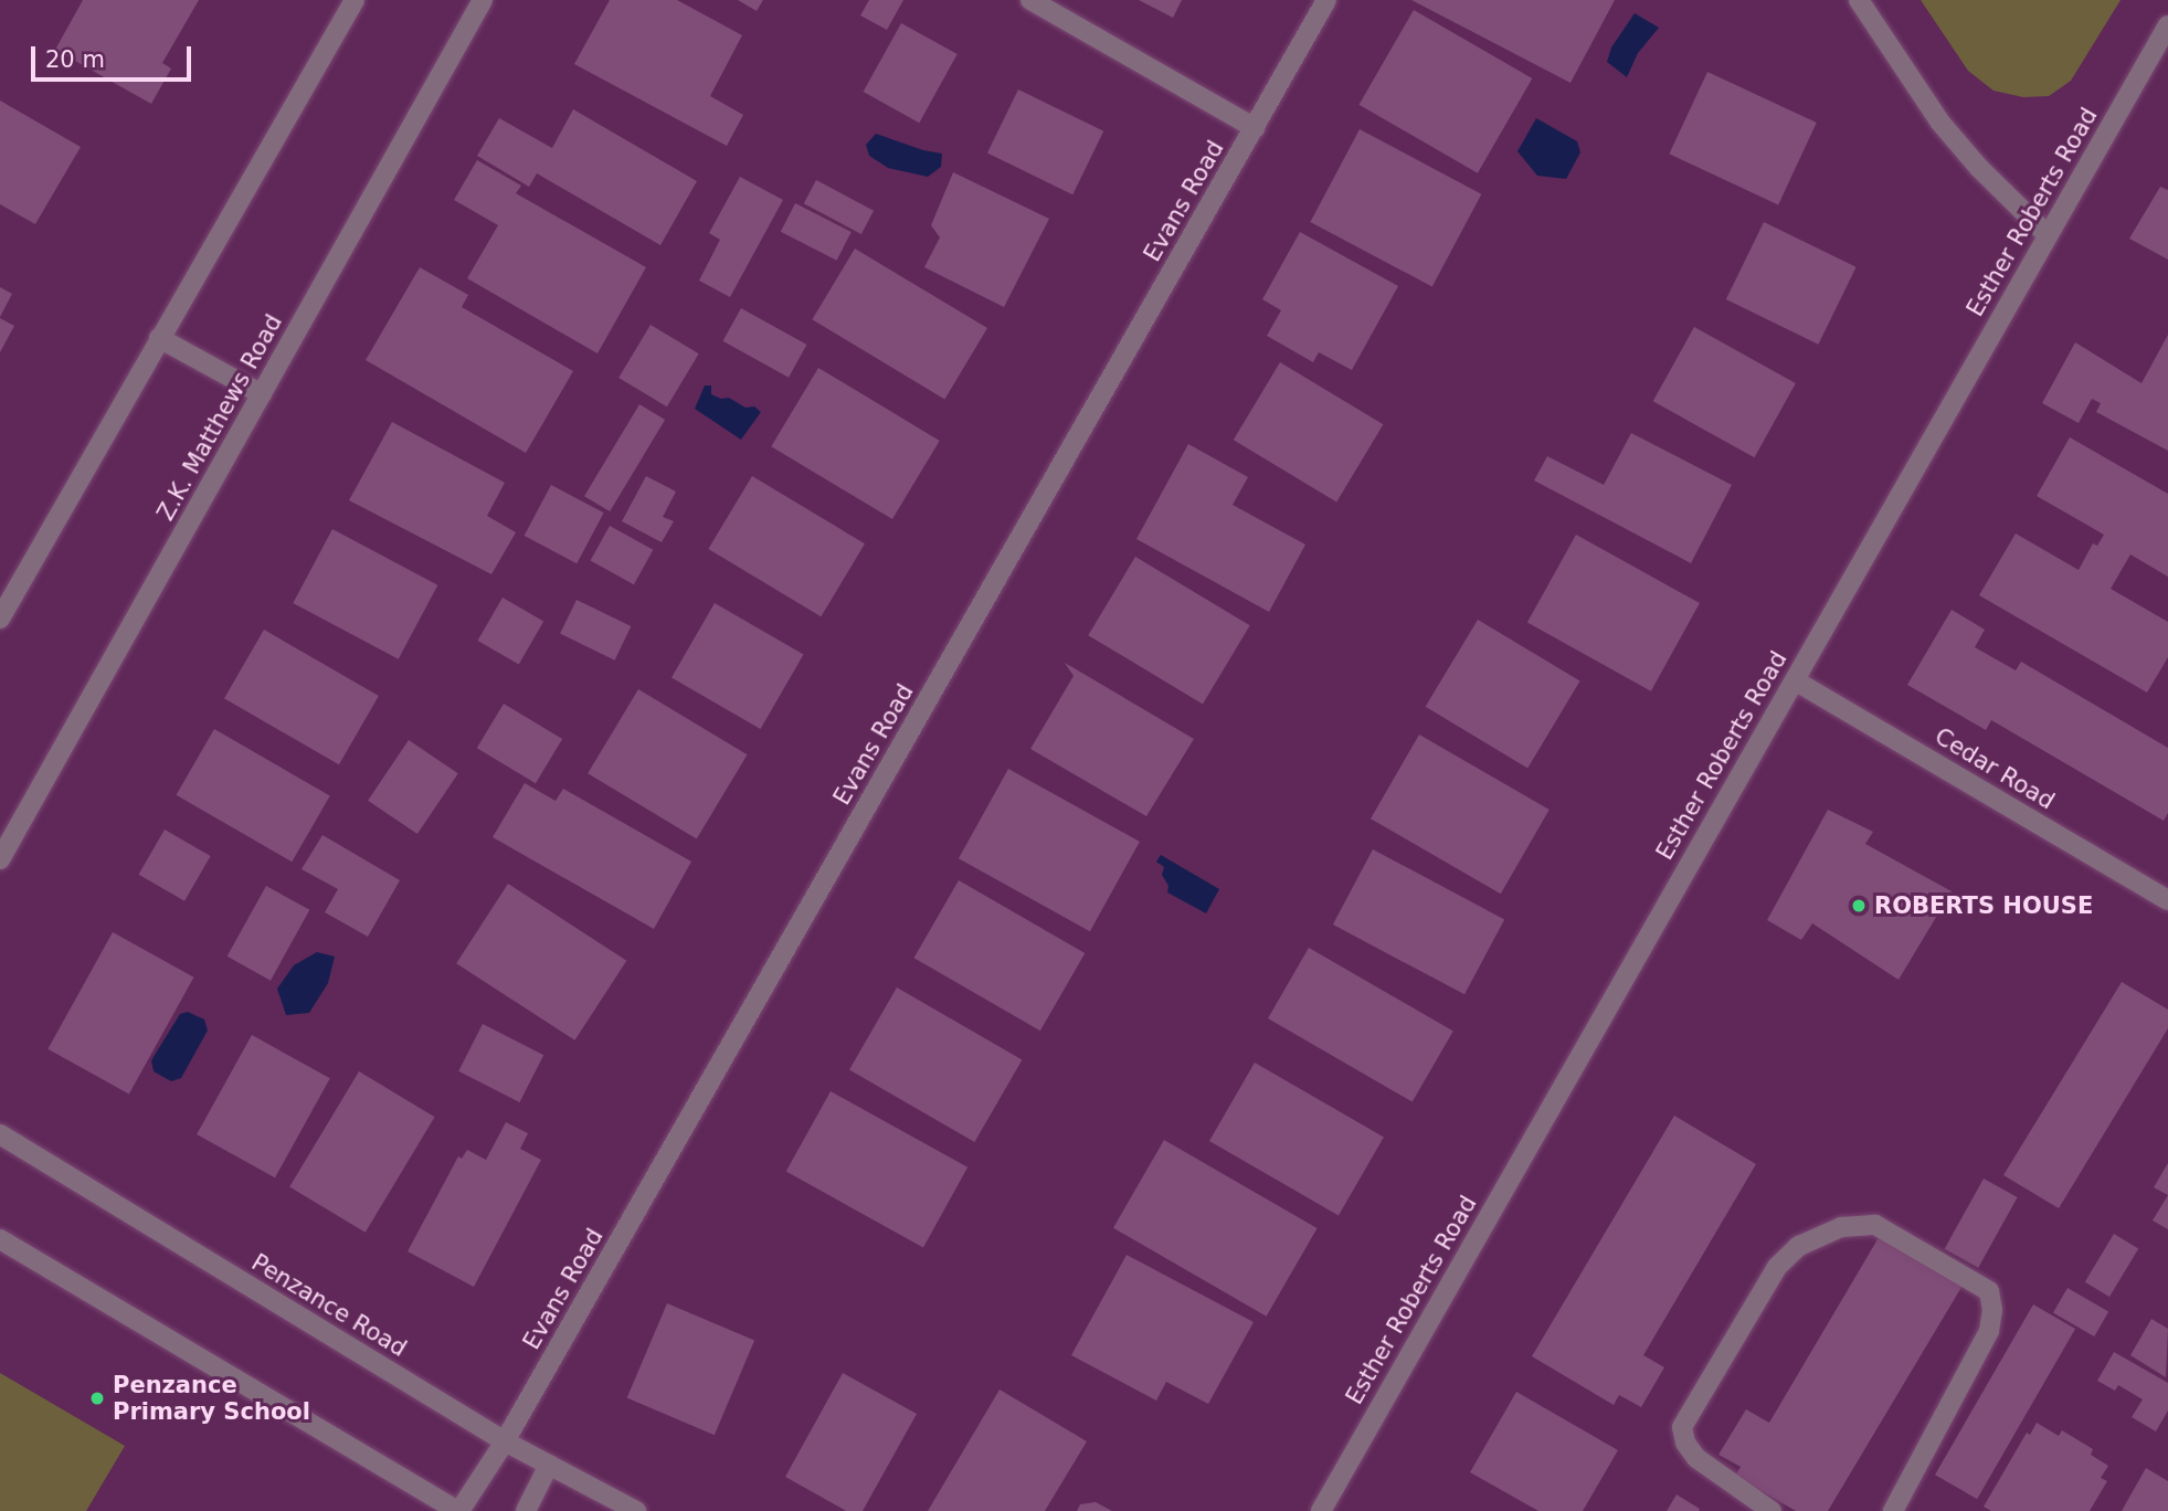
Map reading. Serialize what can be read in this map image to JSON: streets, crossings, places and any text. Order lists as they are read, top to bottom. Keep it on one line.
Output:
{"streets":{"street":["Evans Road","Esther Roberts Road","Z.K. Matthews Road","Cedar Road","Penzance Road"]},"crossings":[["Evans Road","Penzance Road"],["Esther Roberts Road","Cedar Road"]],"places":["ROBERTS HOUSE","Penzance Primary School"],"scale_bar":"20 m"}
